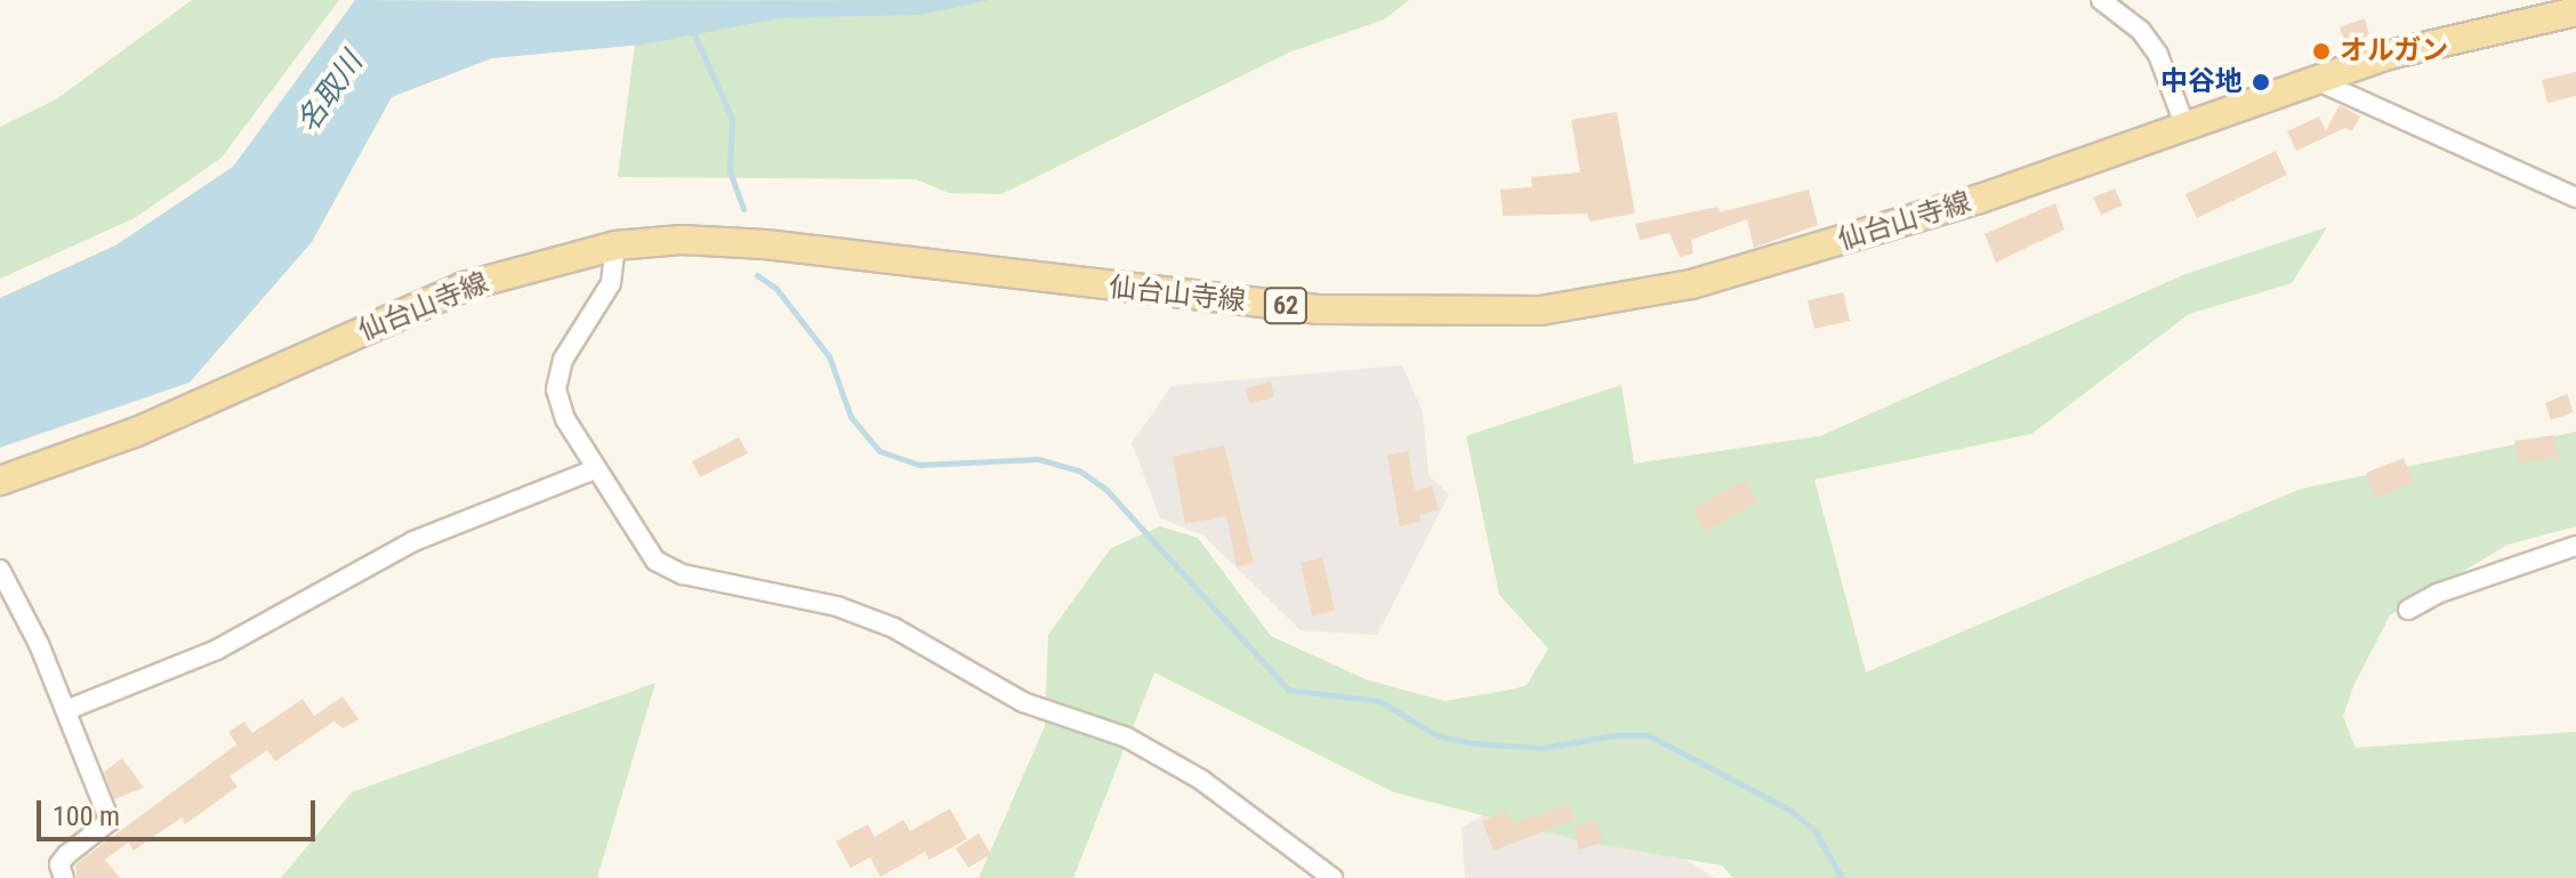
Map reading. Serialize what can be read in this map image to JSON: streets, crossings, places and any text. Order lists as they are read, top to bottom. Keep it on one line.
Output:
{"streets":{"main road":["仙台山寺線","62"]},"water":["名取川"],"places":["オルガン","中谷地"],"scale_bar":"100 m"}
